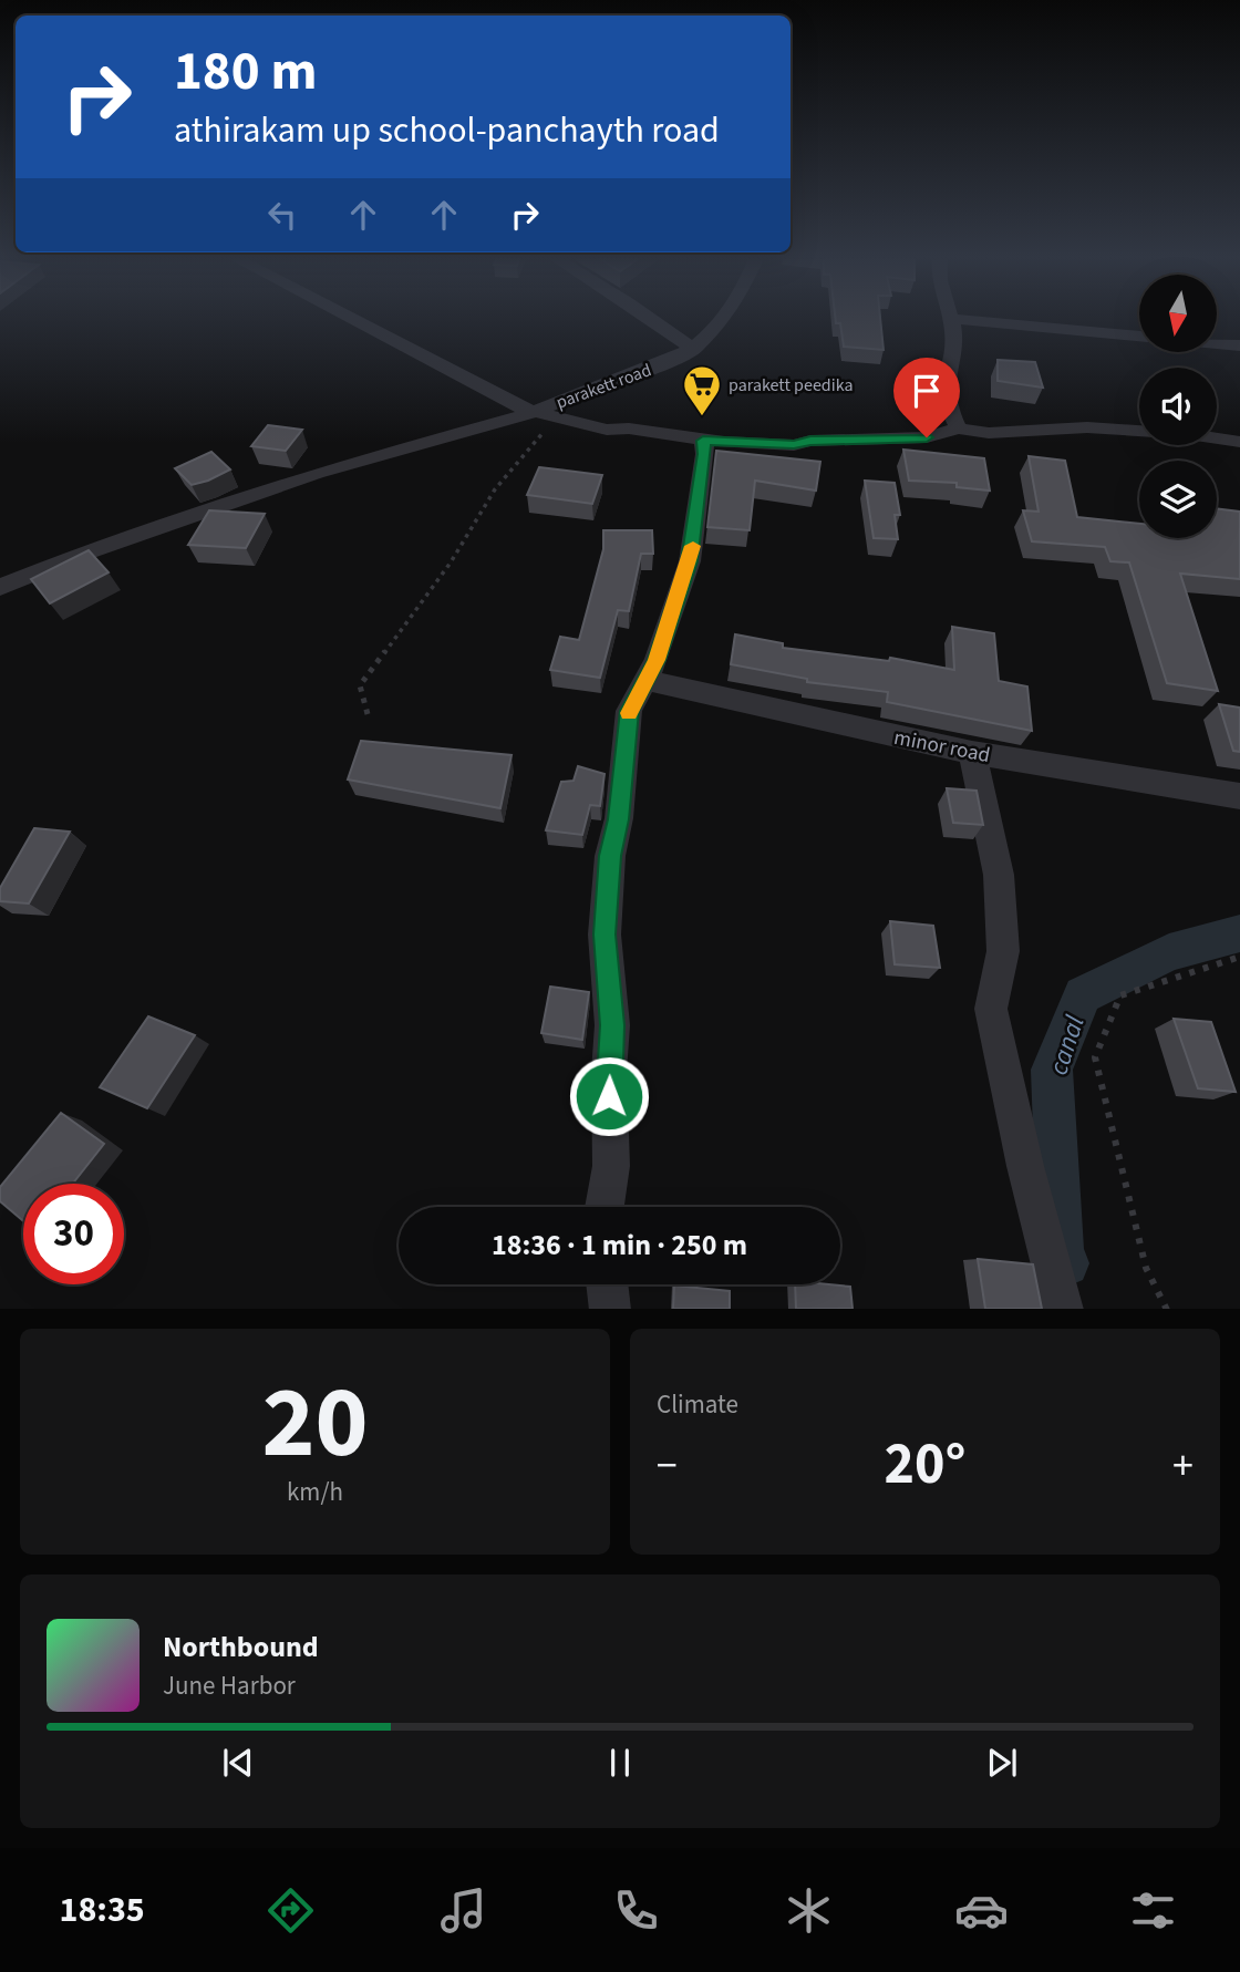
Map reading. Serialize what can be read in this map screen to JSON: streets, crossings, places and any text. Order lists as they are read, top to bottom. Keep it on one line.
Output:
{"streets":{"street":["parakett road","minor road"]},"water":["canal"],"places":{"supermarket":["parakett peedika"]},"north":"bottom","page":{"turn":["180 m","athirakam up school-panchayth road"],"limit":"30","trip":"18:36 · 1 min · 250 m","tile":[["20","km/h"],"Climate"],"heat":["−","20°","+"],"song":["Northbound","June Harbor"],"tabs":"18:35"}}
